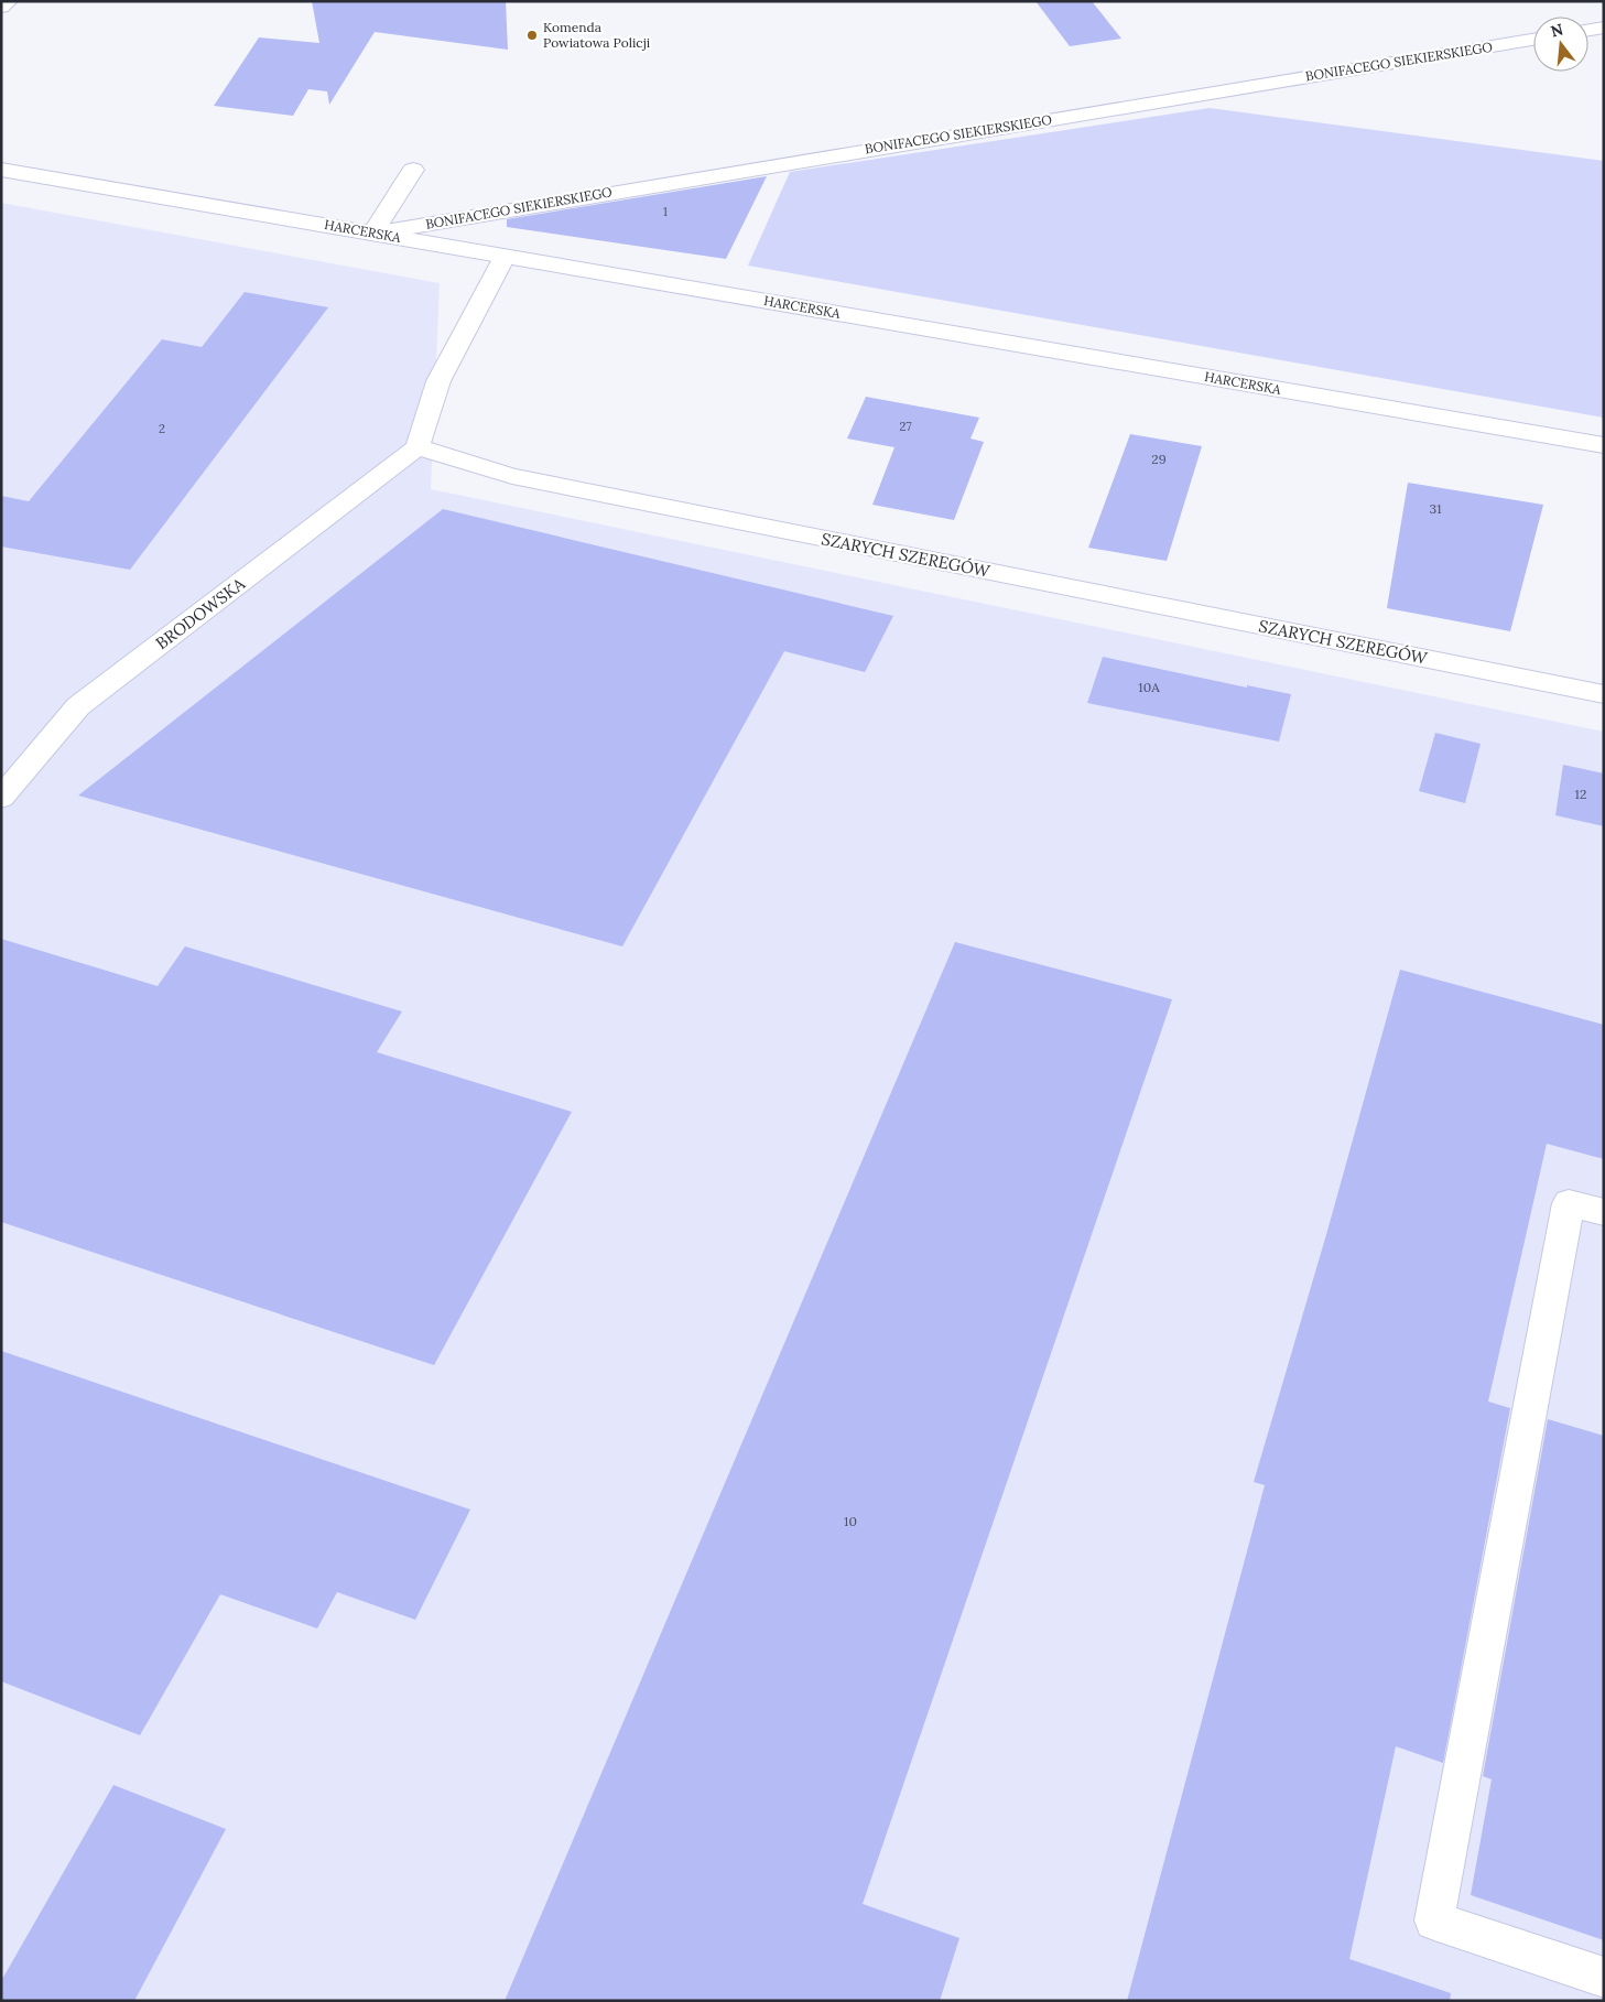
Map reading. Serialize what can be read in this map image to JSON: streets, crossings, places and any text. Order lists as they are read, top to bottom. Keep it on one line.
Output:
{"streets":{"street":["BONIFACEGO SIEKIERSKIEGO","HARCERSKA","SZARYCH SZEREGÓW","BRODOWSKA"]},"crossings":[["BONIFACEGO SIEKIERSKIEGO","HARCERSKA"],["SZARYCH SZEREGÓW","BRODOWSKA"]],"places":["Komenda Powiatowa Policji"],"house_numbers":["1","27","2","29","31","10A","12","10"],"north":"top"}
